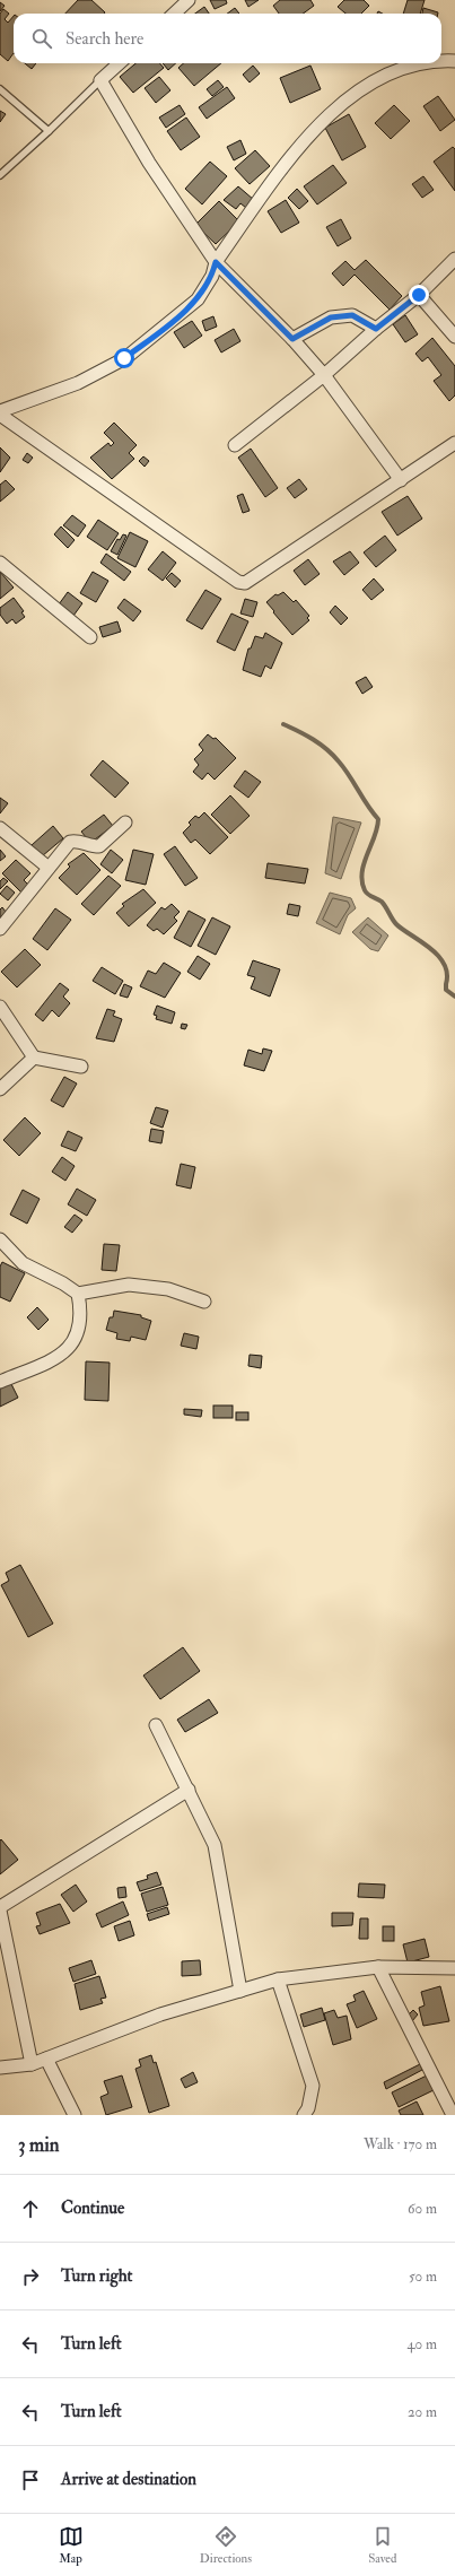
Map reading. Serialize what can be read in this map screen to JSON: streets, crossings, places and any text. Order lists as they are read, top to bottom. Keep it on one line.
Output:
{"page":{"search":"Search here","heading":["3 min","Walk · 170 m"],"list":[["Continue","60 m"],["Turn right","50 m"],["Turn left","40 m"],["Turn left","20 m"],"Arrive at destination"],"nav":["Map","Directions","Saved"]}}
